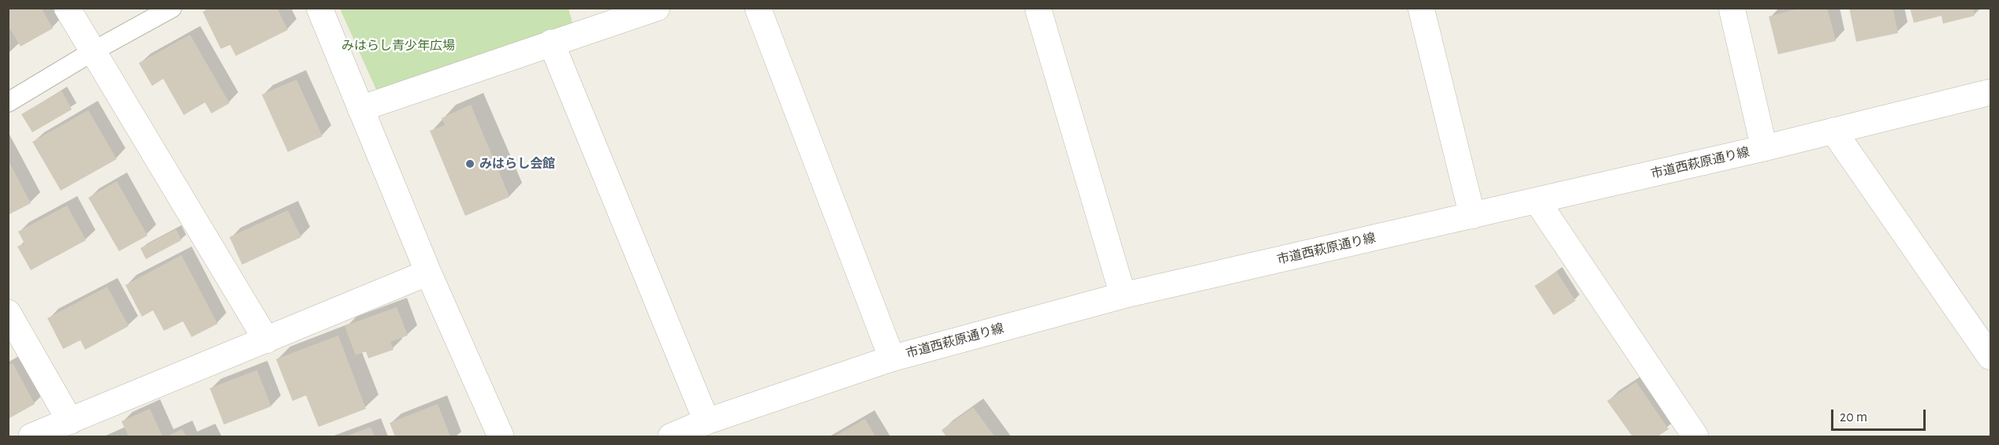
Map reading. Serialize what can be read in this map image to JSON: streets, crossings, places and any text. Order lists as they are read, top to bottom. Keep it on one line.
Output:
{"streets":{"street":["市道西萩原通り線"]},"parks":["みはらし青少年広場"],"places":["みはらし会館"],"scale_bar":"20 m"}
